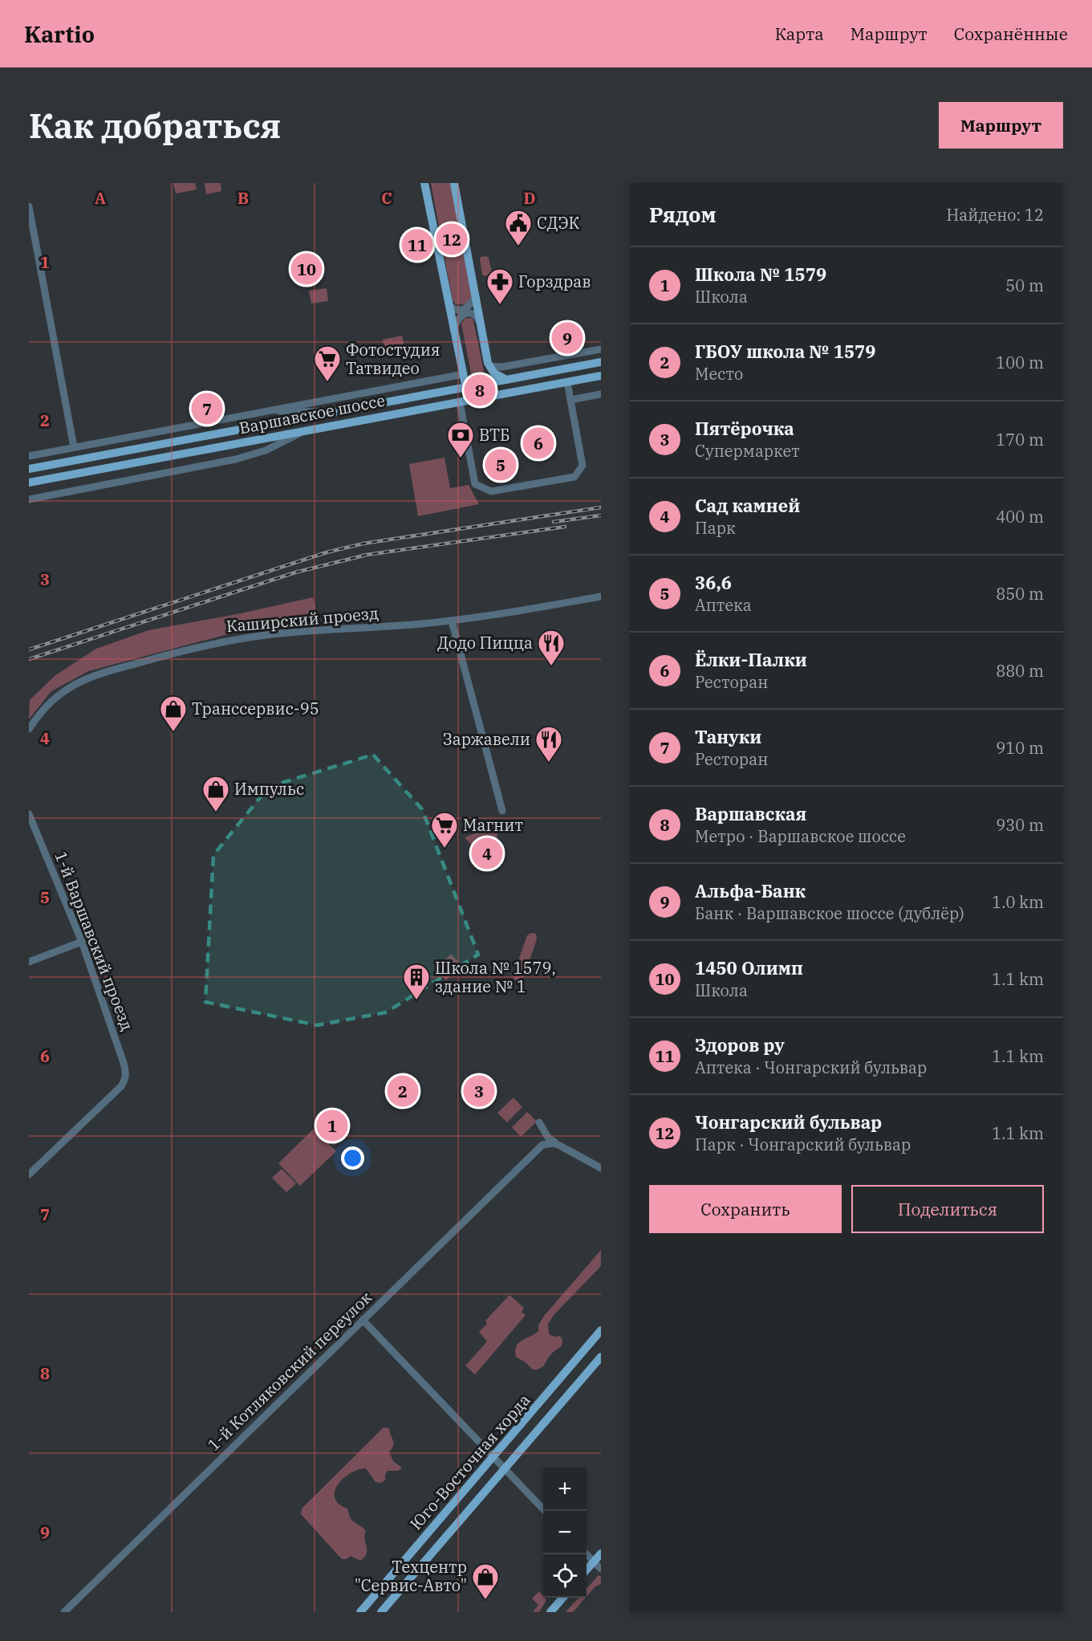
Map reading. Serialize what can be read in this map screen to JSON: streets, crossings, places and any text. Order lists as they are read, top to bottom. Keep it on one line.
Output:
{"streets":{"main road":["Варшавское шоссе","Юго-Восточная хорда"],"street":["Каширский проезд","1-й Варшавский проезд","1-й Котляковский переулок"]},"places":{"public building":["СДЭК"],"pharmacy":["Горздрав"],"supermarket":["Фотостудия Татвидео","Магнит"],"bank":["ВТБ"],"restaurant":["Додо Пицца","Заржавели"],"shop":["Транссервис-95","Импульс","Техцентр \"Сервис-Авто\""],"building":["Школа № 1579, здание № 1"]},"page":{"header":"Kartio","nav":["Карта","Маршрут","Сохранённые"],"buttons":["Маршрут",["Сохранить","Поделиться"]],"title":"Как добраться","heading":["Рядом","Найдено: 12"],"pins":["12","11","10","9","8","7","6","5","4","2","3","1"],"list":[{"mark":"1","name":"Школа № 1579","note":"Школа","value":"50 m"},{"mark":"2","name":"ГБОУ школа № 1579","note":"Место","value":"100 m"},{"mark":"3","name":"Пятёрочка","note":"Супермаркет","value":"170 m"},{"mark":"4","name":"Сад камней","note":"Парк","value":"400 m"},{"mark":"5","name":"36,6","note":"Аптека","value":"850 m"},{"mark":"6","name":"Ёлки-Палки","note":"Ресторан","value":"880 m"},{"mark":"7","name":"Тануки","note":"Ресторан","value":"910 m"},{"mark":"8","name":"Варшавская","note":"Метро · Варшавское шоссе","value":"930 m"},{"mark":"9","name":"Альфа-Банк","note":"Банк · Варшавское шоссе (дублёр)","value":"1.0 km"},{"mark":"10","name":"1450 Олимп","note":"Школа","value":"1.1 km"},{"mark":"11","name":"Здоров ру","note":"Аптека · Чонгарский бульвар","value":"1.1 km"},{"mark":"12","name":"Чонгарский бульвар","note":"Парк · Чонгарский бульвар","value":"1.1 km"}],"map_buttons":["+","−"]},"grid":{"columns":["A","B","C","D"],"rows":["1","2","3","4","5","6","7","8","9"]}}
